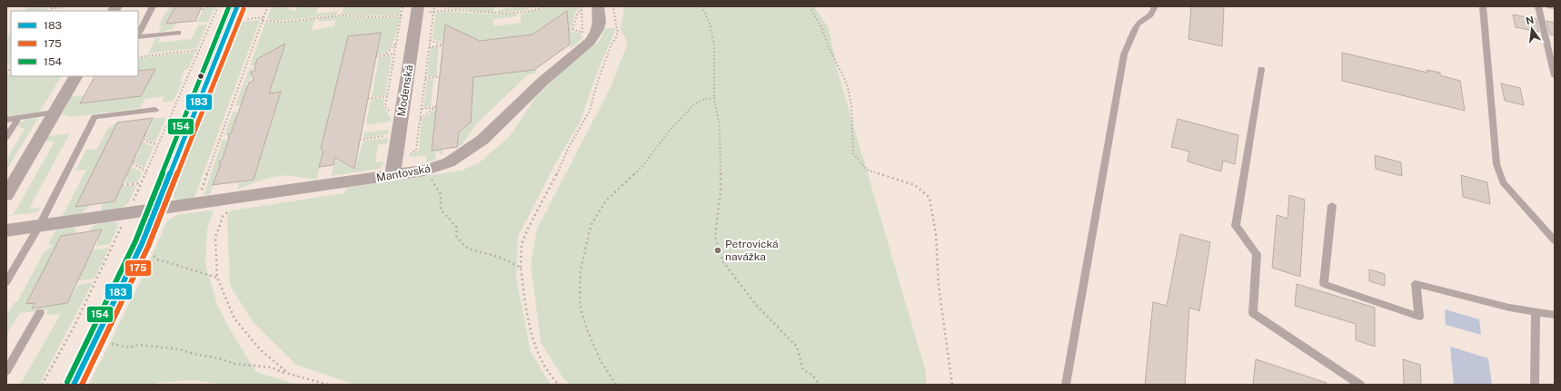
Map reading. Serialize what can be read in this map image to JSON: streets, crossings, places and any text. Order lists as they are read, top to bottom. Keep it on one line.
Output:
{"streets":{"street":["Modenská","Mantovská"]},"crossings":[["Modenská","Mantovská"]],"places":["Petrovická navážka"],"lines":["transit line 183","transit line 154","transit line 175"],"legend":["183","175","154"],"north":"top"}
